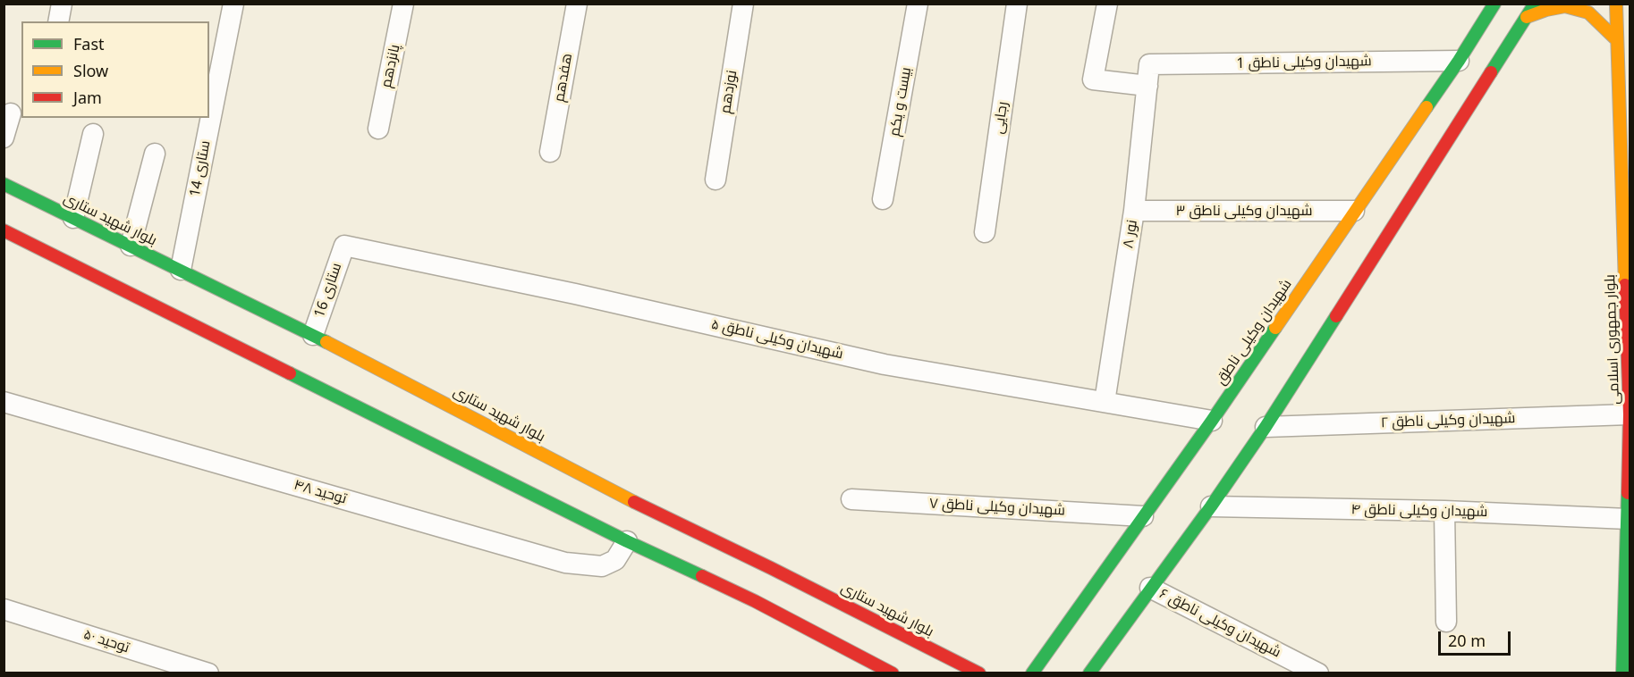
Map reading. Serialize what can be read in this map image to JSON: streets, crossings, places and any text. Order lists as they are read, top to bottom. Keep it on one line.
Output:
{"streets":{"main road":["بلوار شهید ستاری","شهیدان وکیلی ناطق","بلوار جمهوری اسلامی"],"street":["شهیدان وکیلی ناطق 1","پانزدهم","هفدهم","نوزدهم","بیست و یکم","رجایی","ستاری 14","شهیدان وکیلی ناطق ۳","نور ۸","ستاری 16","شهیدان وکیلی ناطق ۵","شهیدان وکیلی ناطق ٢","توحید ۴۸","شهیدان وکیلی ناطق ۷","شهیدان وکیلی ناطق ۴","شهیدان وکیلی ناطق ۶","توحید ۵۰"]},"crossings":[["شهیدان وکیلی ناطق 1","نور ۸"],["شهیدان وکیلی ناطق 1","شهیدان وکیلی ناطق"],["ستاری 14","بلوار شهید ستاری"],["شهیدان وکیلی ناطق ۳","نور ۸"],["شهیدان وکیلی ناطق ۳","شهیدان وکیلی ناطق"],["بلوار شهید ستاری","ستاری 16"],["نور ۸","شهیدان وکیلی ناطق ۵"],["ستاری 16","شهیدان وکیلی ناطق ۵"],["شهیدان وکیلی ناطق","شهیدان وکیلی ناطق ۵"],["شهیدان وکیلی ناطق","شهیدان وکیلی ناطق ۷"],["بلوار جمهوری اسلامی","شهیدان وکیلی ناطق ٢"],["بلوار جمهوری اسلامی","شهیدان وکیلی ناطق ۴"]],"legend":["Fast","Slow","Jam"],"scale_bar":"20 m"}
